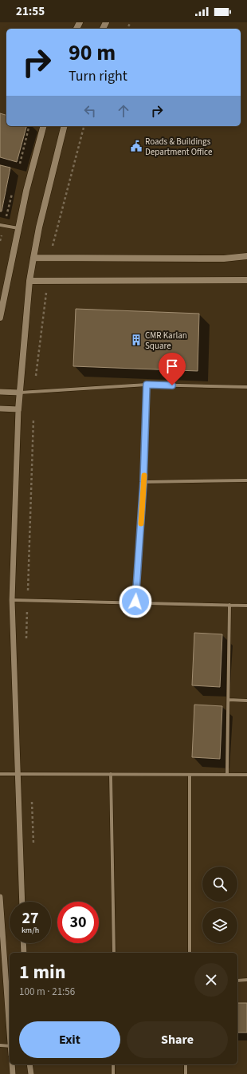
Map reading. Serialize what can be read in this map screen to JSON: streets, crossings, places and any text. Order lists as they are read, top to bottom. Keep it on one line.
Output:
{"places":{"public building":["Roads & Buildings Department Office"],"building":["CMR Karlan Square"]},"page":{"status":"21:55","turn":["90 m","Turn right"],"speed":"27 km/h","limit":"30","heading":["1 min","100 m · 21:56"],"buttons":["Exit","Share"]}}
